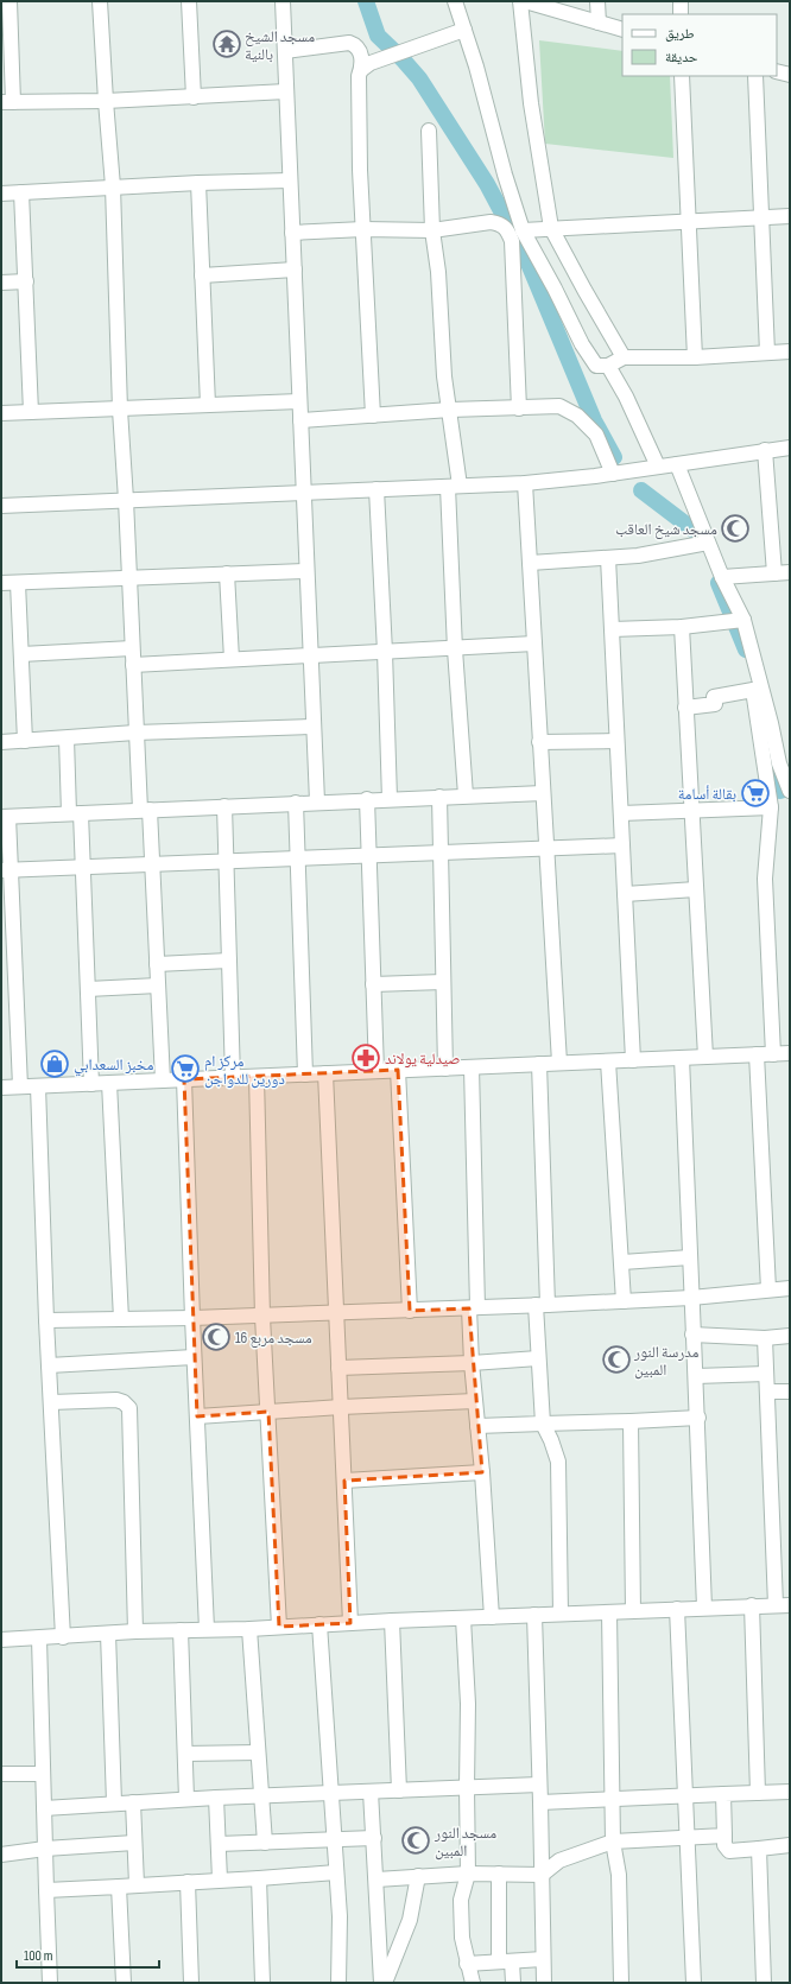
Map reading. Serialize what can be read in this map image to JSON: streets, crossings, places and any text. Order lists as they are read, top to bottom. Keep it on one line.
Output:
{"places":{"temple":["مسجد الشيخ بالنية"],"mosque":["مسجد شيخ العاقب","مسجد مربع 16","مدرسة النور المبين","مسجد النور المبين"],"supermarket":["بقالة أسامة","مركز ام دورين للدواجن"],"pharmacy":["صيدلية يولاند"],"shop":["مخبز السعدابي"]},"legend":["طريق","حديقة"],"scale_bar":"100 m"}
